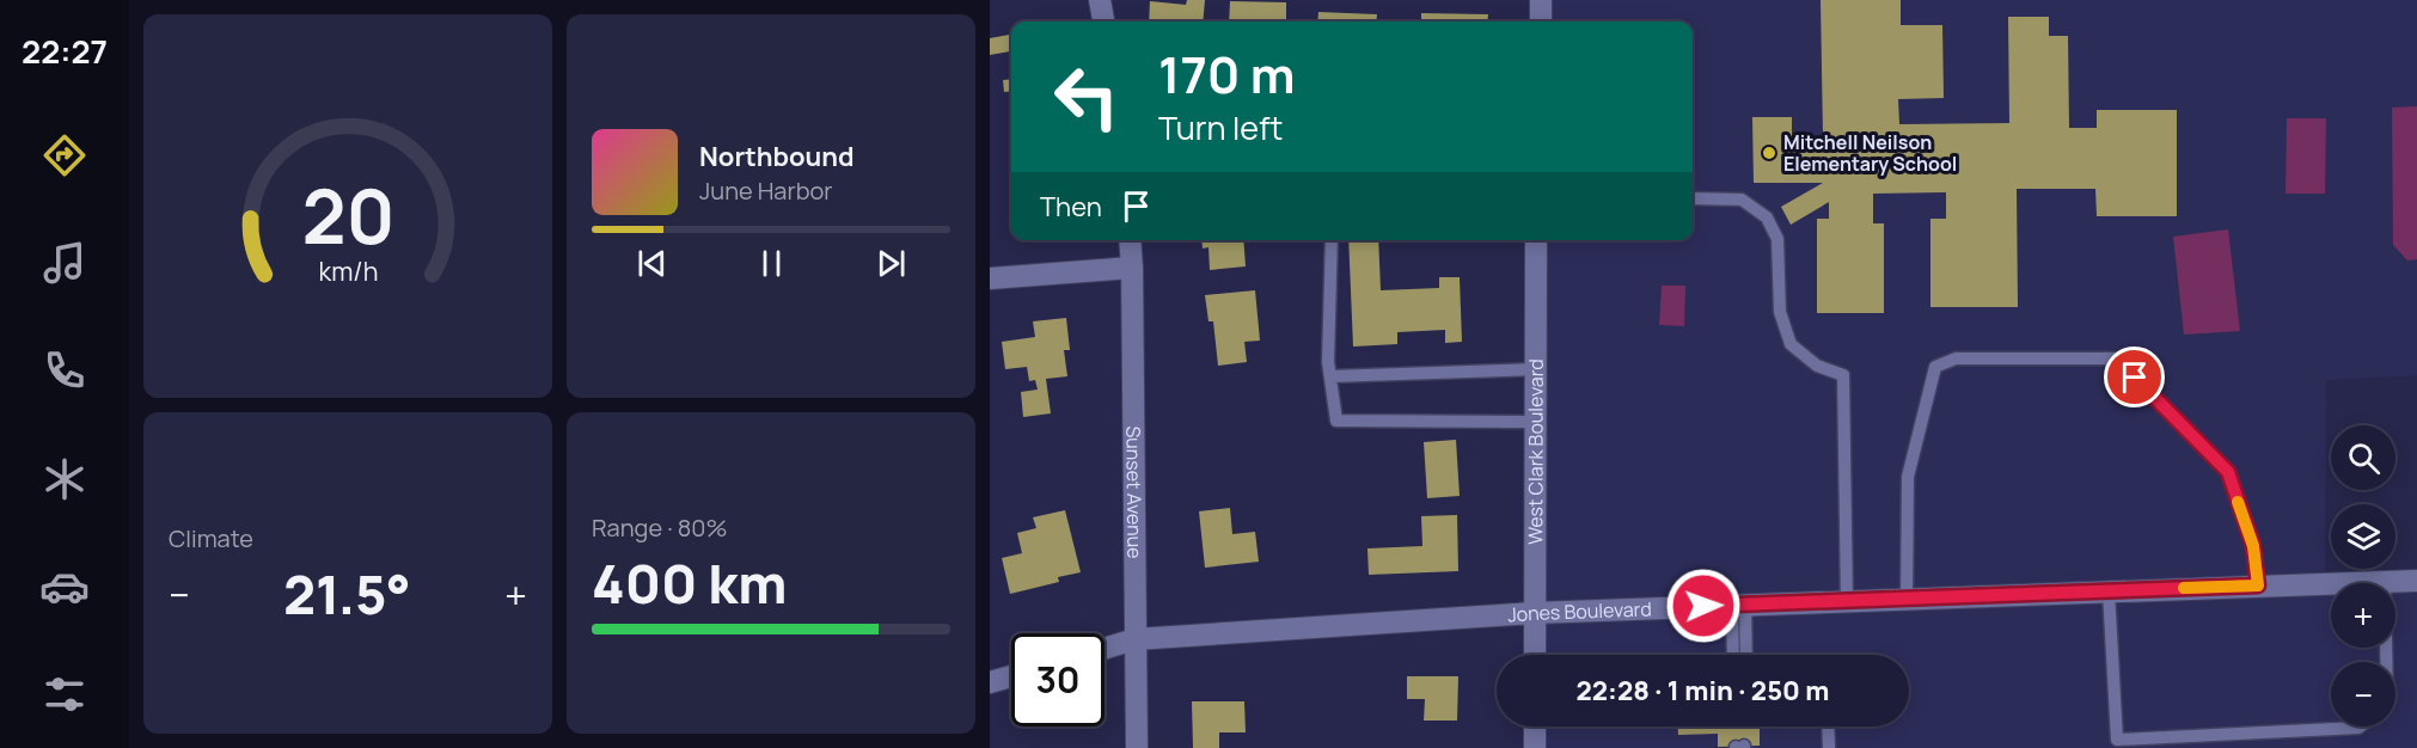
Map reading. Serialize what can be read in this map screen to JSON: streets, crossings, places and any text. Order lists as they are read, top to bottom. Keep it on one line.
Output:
{"streets":{"street":["West Clark Boulevard","Sunset Avenue","Jones Boulevard"]},"crossings":[["West Clark Boulevard","Jones Boulevard"],["Sunset Avenue","Jones Boulevard"]],"places":["Mitchell Neilson Elementary School"],"page":{"tabs":"22:27","turn":["170 m","Turn left"],"song":["Northbound","June Harbor"],"then":"Then","tile":["Climate",["Range · 80%","400 km"]],"map_buttons":["+","−"],"heat":["−","21.5°","+"],"limit":"30","trip":"22:28 · 1 min · 250 m","gauge":["20","km/h"]}}
